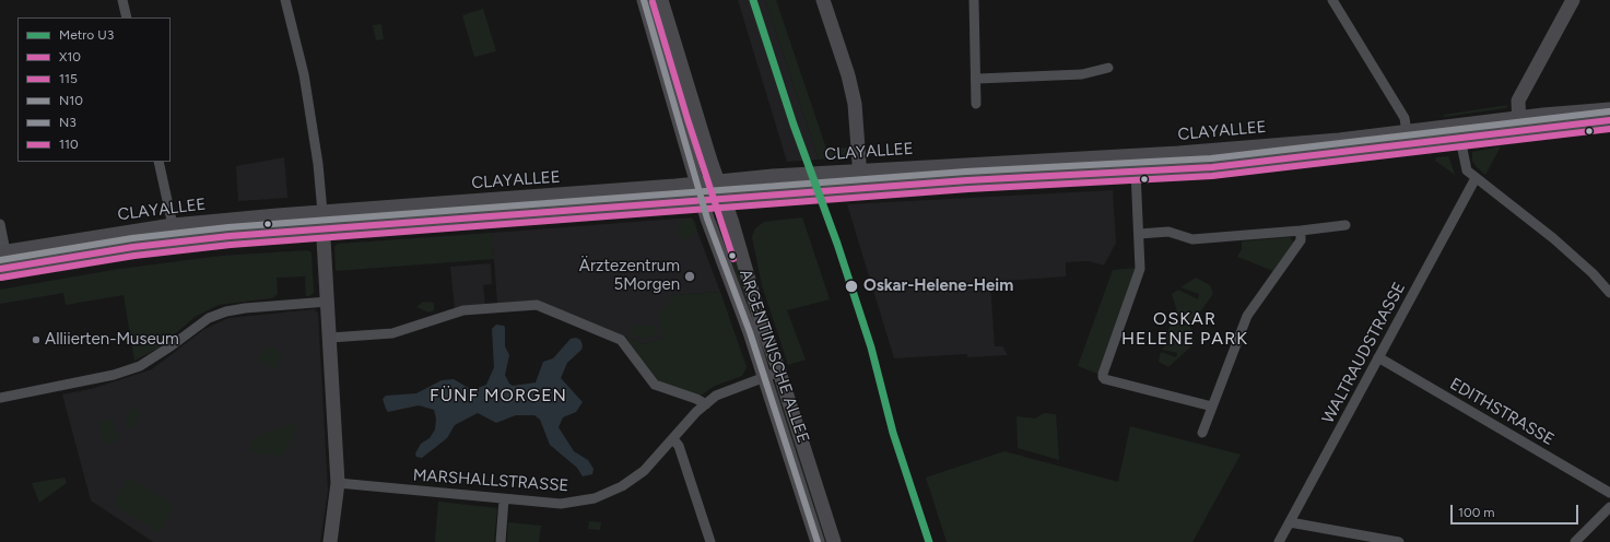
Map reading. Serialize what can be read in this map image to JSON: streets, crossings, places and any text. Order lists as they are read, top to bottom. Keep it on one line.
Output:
{"streets":{"main road":["CLAYALLEE","ARGENTINISCHE ALLEE"],"street":["WALTRAUDSTRASSE","EDITHSTRASSE","MARSHALLSTRASSE"]},"crossings":[["CLAYALLEE","ARGENTINISCHE ALLEE"],["WALTRAUDSTRASSE","EDITHSTRASSE"],["ARGENTINISCHE ALLEE","MARSHALLSTRASSE"]],"districts":["OSKAR HELENE PARK","FÜNF MORGEN"],"places":["Ärztezentrum 5Morgen","Oskar-Helene-Heim","Alliierten-Museum"],"lines":["metro line U3","transit line N3","transit line 110","transit line N10","transit line X10","transit line 115"],"legend":["Metro U3","X10","115","N10","N3","110"],"scale_bar":"100 m"}
